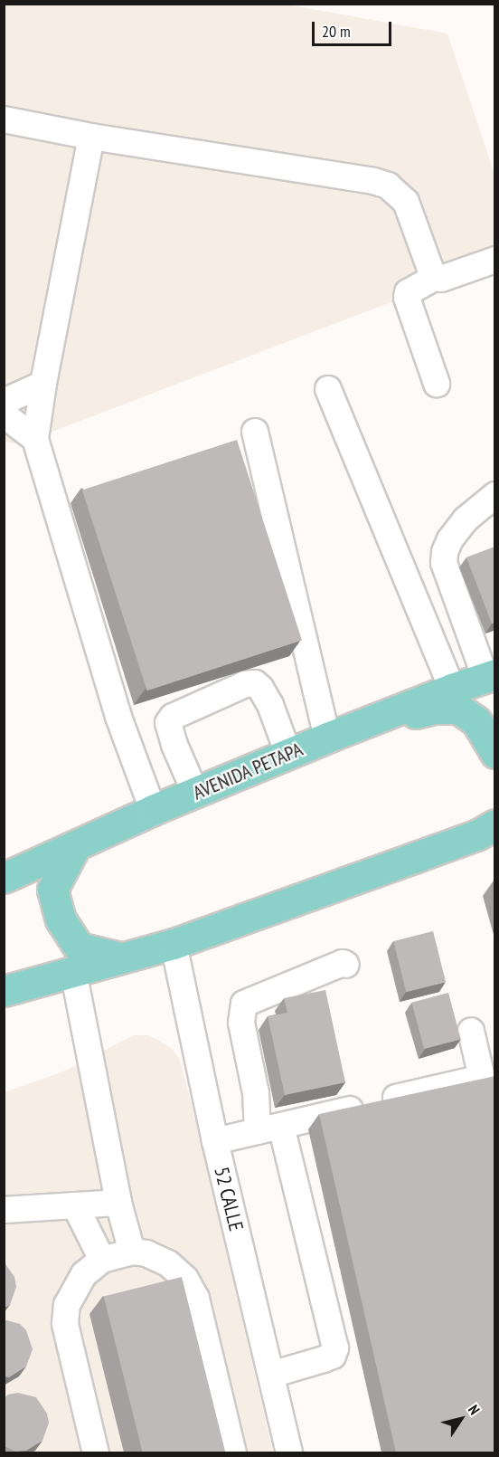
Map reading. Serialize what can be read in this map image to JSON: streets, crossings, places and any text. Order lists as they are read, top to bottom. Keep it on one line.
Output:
{"streets":{"main road":["AVENIDA PETAPA"],"lane":["52 CALLE"]},"scale_bar":"20 m","north":"top right"}
